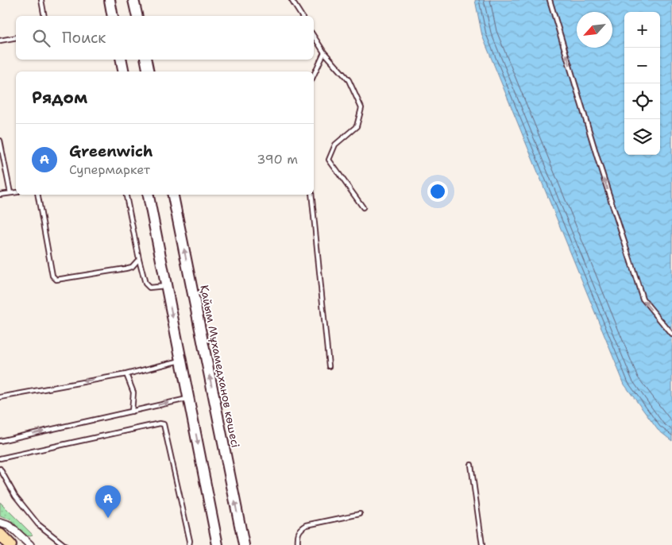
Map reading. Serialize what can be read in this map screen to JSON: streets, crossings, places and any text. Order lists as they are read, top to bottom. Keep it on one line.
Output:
{"streets":{"main road":["Қайым Мұхамедханов көшесі"]},"north":"bottom left","page":{"map_buttons":["+","−"],"search":"Поиск","heading":"Рядом","list":[{"mark":"A","name":"Greenwich","note":"Супермаркет","value":"390 m"}],"pins":"A"}}
